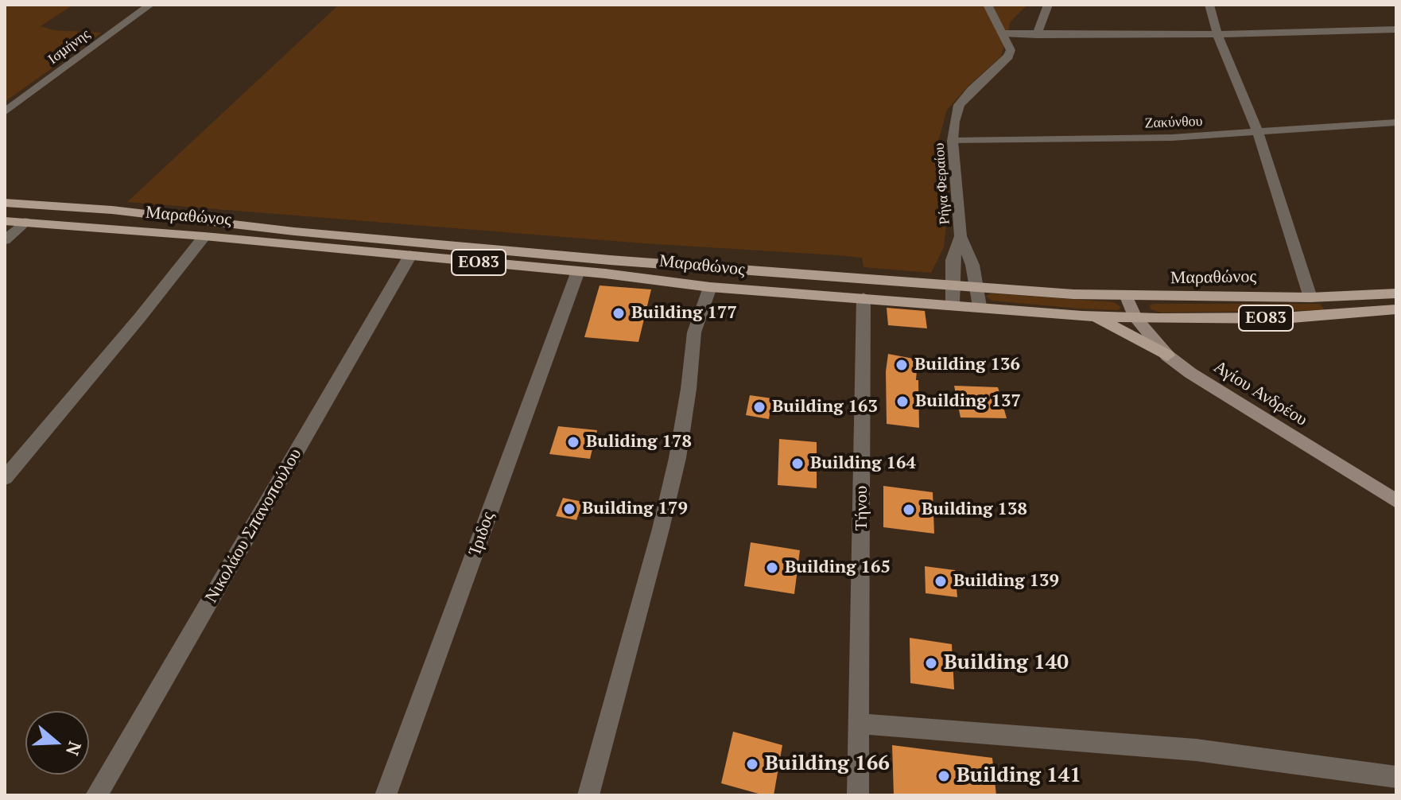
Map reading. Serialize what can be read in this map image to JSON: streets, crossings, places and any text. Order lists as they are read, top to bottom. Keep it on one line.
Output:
{"streets":{"main road":["Μαραθώνος","ΕΟ83","Αγίου Ανδρέου"],"street":["Ισμήνης","Ζακύνθου","Ρήγα Φεραίου","Τήνου","Νικολάου Σπανοπούλου","Ίριδος"]},"crossings":[["Ζακύνθου","Ρήγα Φεραίου"],["Μαραθώνος","Αγίου Ανδρέου"],["Μαραθώνος","Τήνου"],["Μαραθώνος","Νικολάου Σπανοπούλου"],["Μαραθώνος","Ίριδος"]],"places":["Building 177","Building 136","Building 137","Building 163","Buliding 178","Building 164","Building 179","Building 138","Building 165","Building 139","Building 140","Building 166","Building 141"],"north":"right"}
